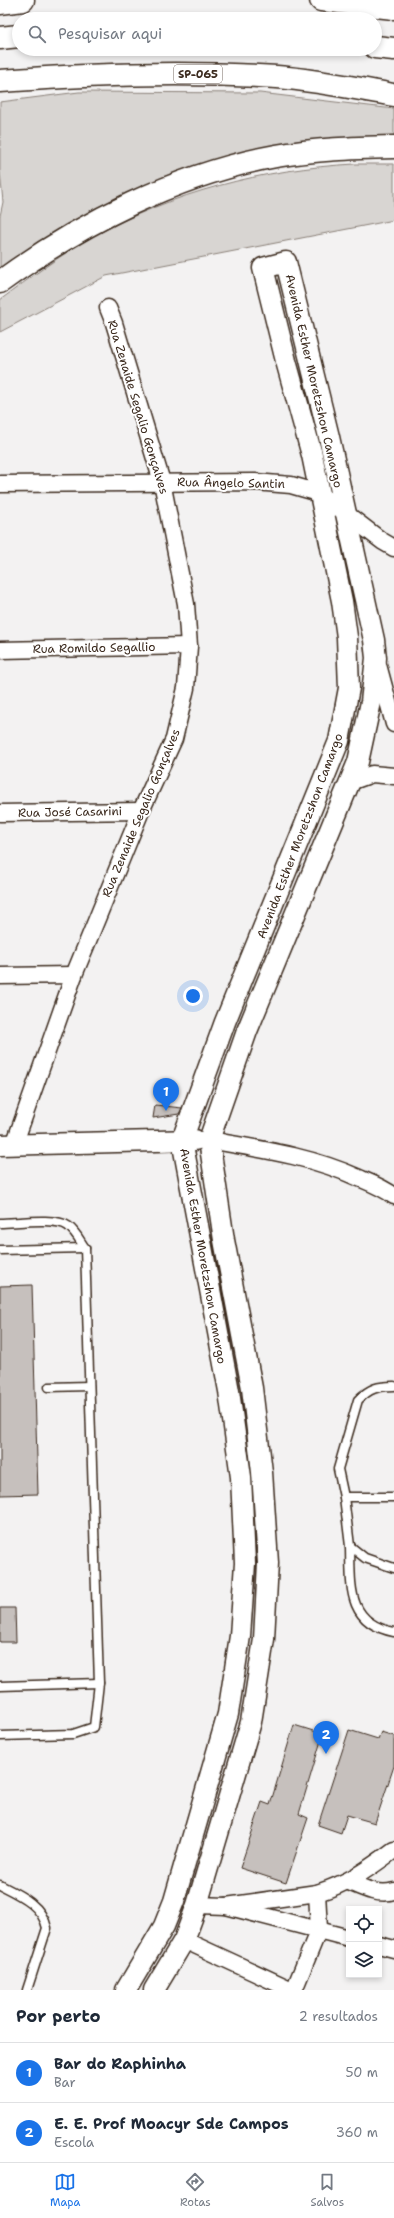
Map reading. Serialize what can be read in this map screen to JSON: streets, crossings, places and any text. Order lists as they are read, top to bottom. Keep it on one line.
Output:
{"streets":{"highway":["SP-065"],"street":["Avenida Esther Moretzshon Camargo","Rua Zenaide Segalio Gonçalves","Rua Ângelo Santin","Rua Romildo Segallio","Rua José Casarini"]},"crossings":[["Avenida Esther Moretzshon Camargo","Rua Ângelo Santin"],["Rua Zenaide Segalio Gonçalves","Rua Ângelo Santin"],["Rua Zenaide Segalio Gonçalves","Rua Romildo Segallio"],["Rua Zenaide Segalio Gonçalves","Rua José Casarini"]],"page":{"search":"Pesquisar aqui","pins":["1","2"],"heading":["Por perto","2 resultados"],"list":[{"mark":"1","name":"Bar do Raphinha","note":"Bar","value":"50 m"},{"mark":"2","name":"E. E. Prof Moacyr Sde Campos","note":"Escola","value":"360 m"}],"nav":["Mapa","Rotas","Salvos"]}}
